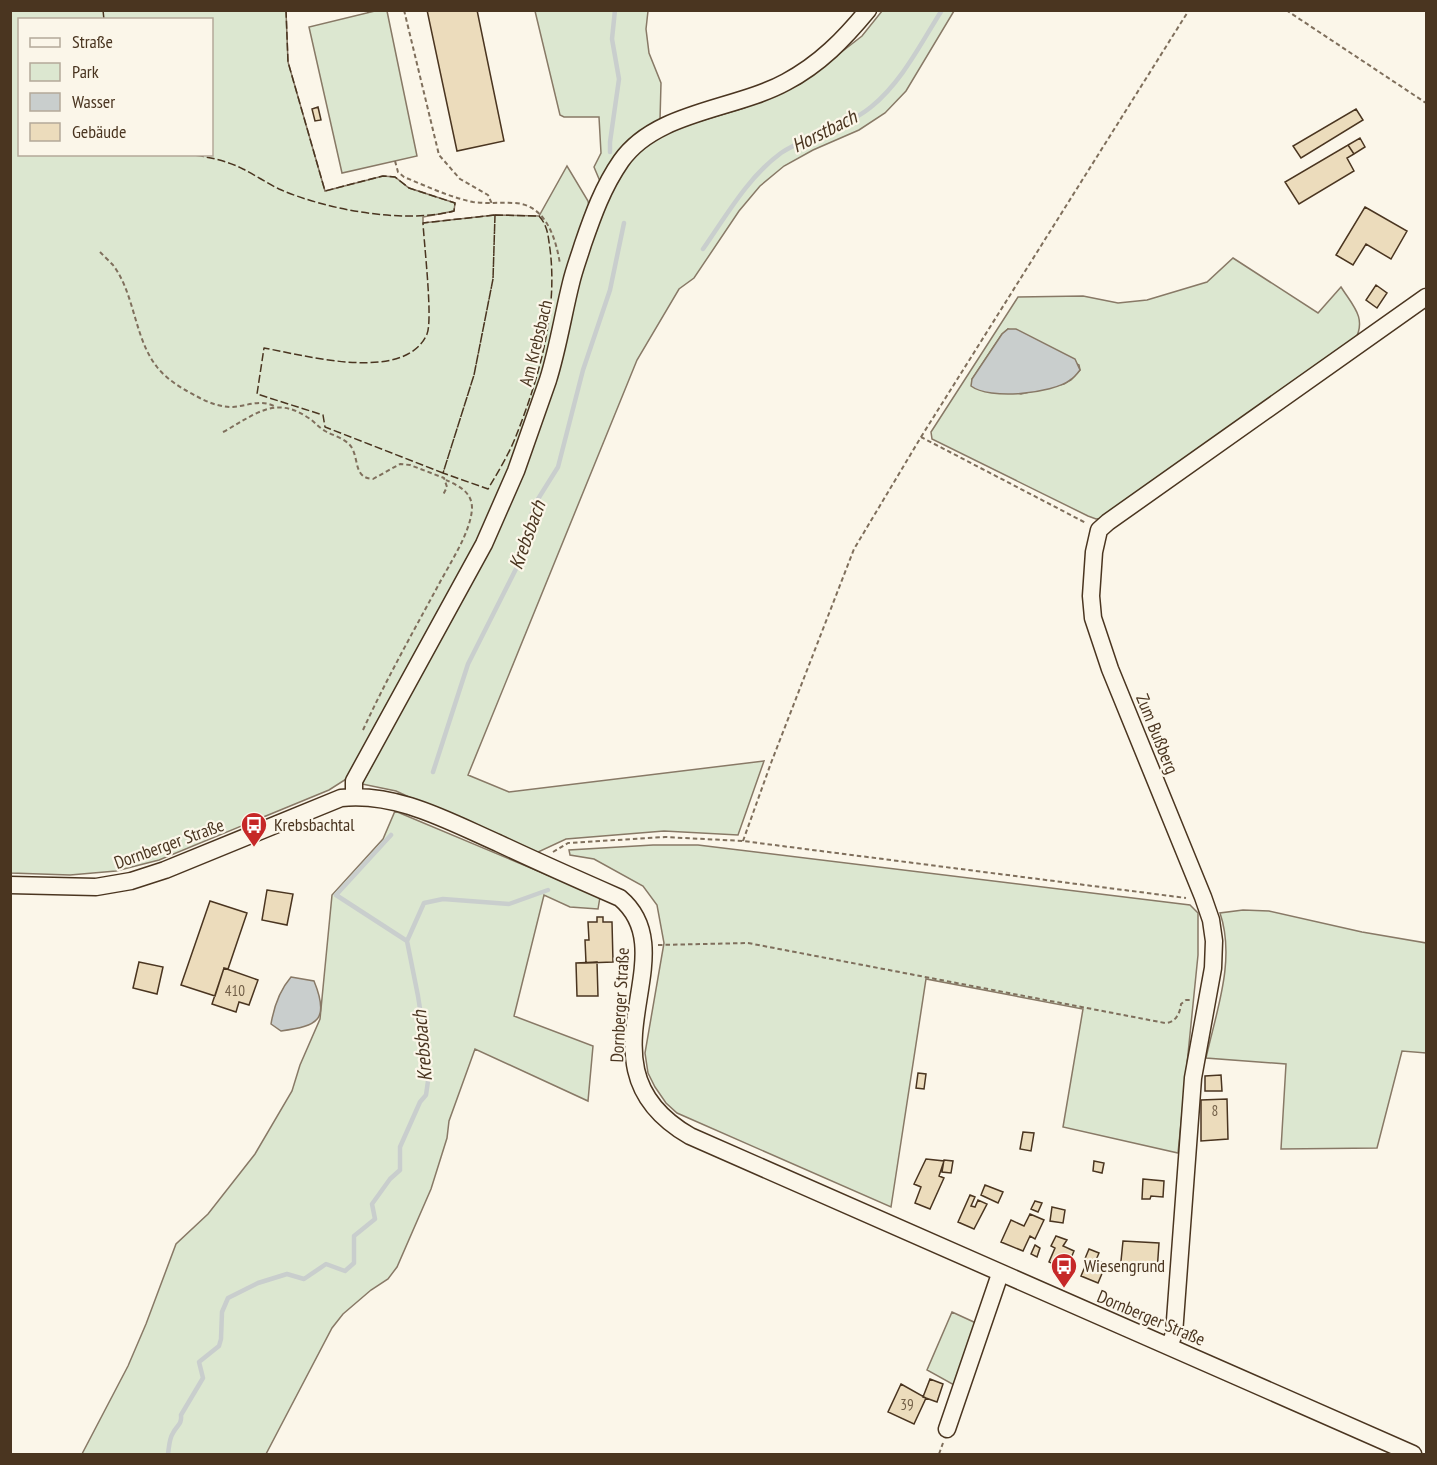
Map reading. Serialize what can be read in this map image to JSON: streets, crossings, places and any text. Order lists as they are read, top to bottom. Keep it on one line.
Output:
{"streets":{"street":["Am Krebsbach","Zum Bußberg","Dornberger Straße"]},"crossings":[["Am Krebsbach","Dornberger Straße"],["Zum Bußberg","Dornberger Straße"]],"water":["Horstbach","Krebsbach"],"places":{"bus stop":["Krebsbachtal","Wiesengrund"]},"house_numbers":["410","8","39"],"legend":["Straße","Park","Wasser","Gebäude"]}
